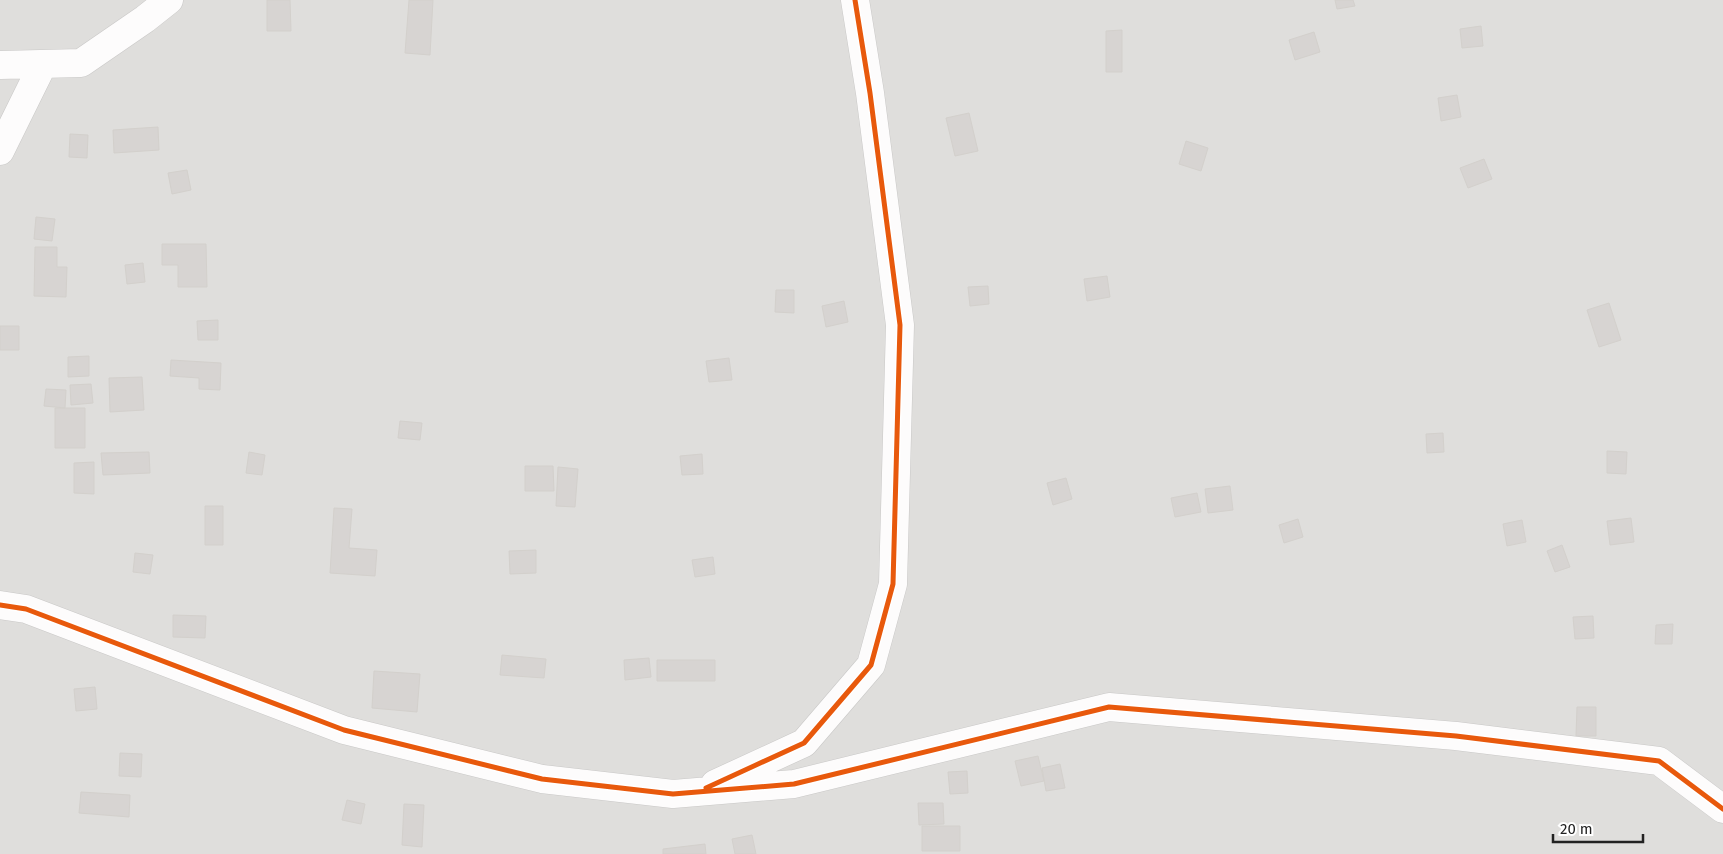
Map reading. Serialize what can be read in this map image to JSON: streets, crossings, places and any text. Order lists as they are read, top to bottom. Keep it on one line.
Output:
{"scale_bar":"20 m"}
